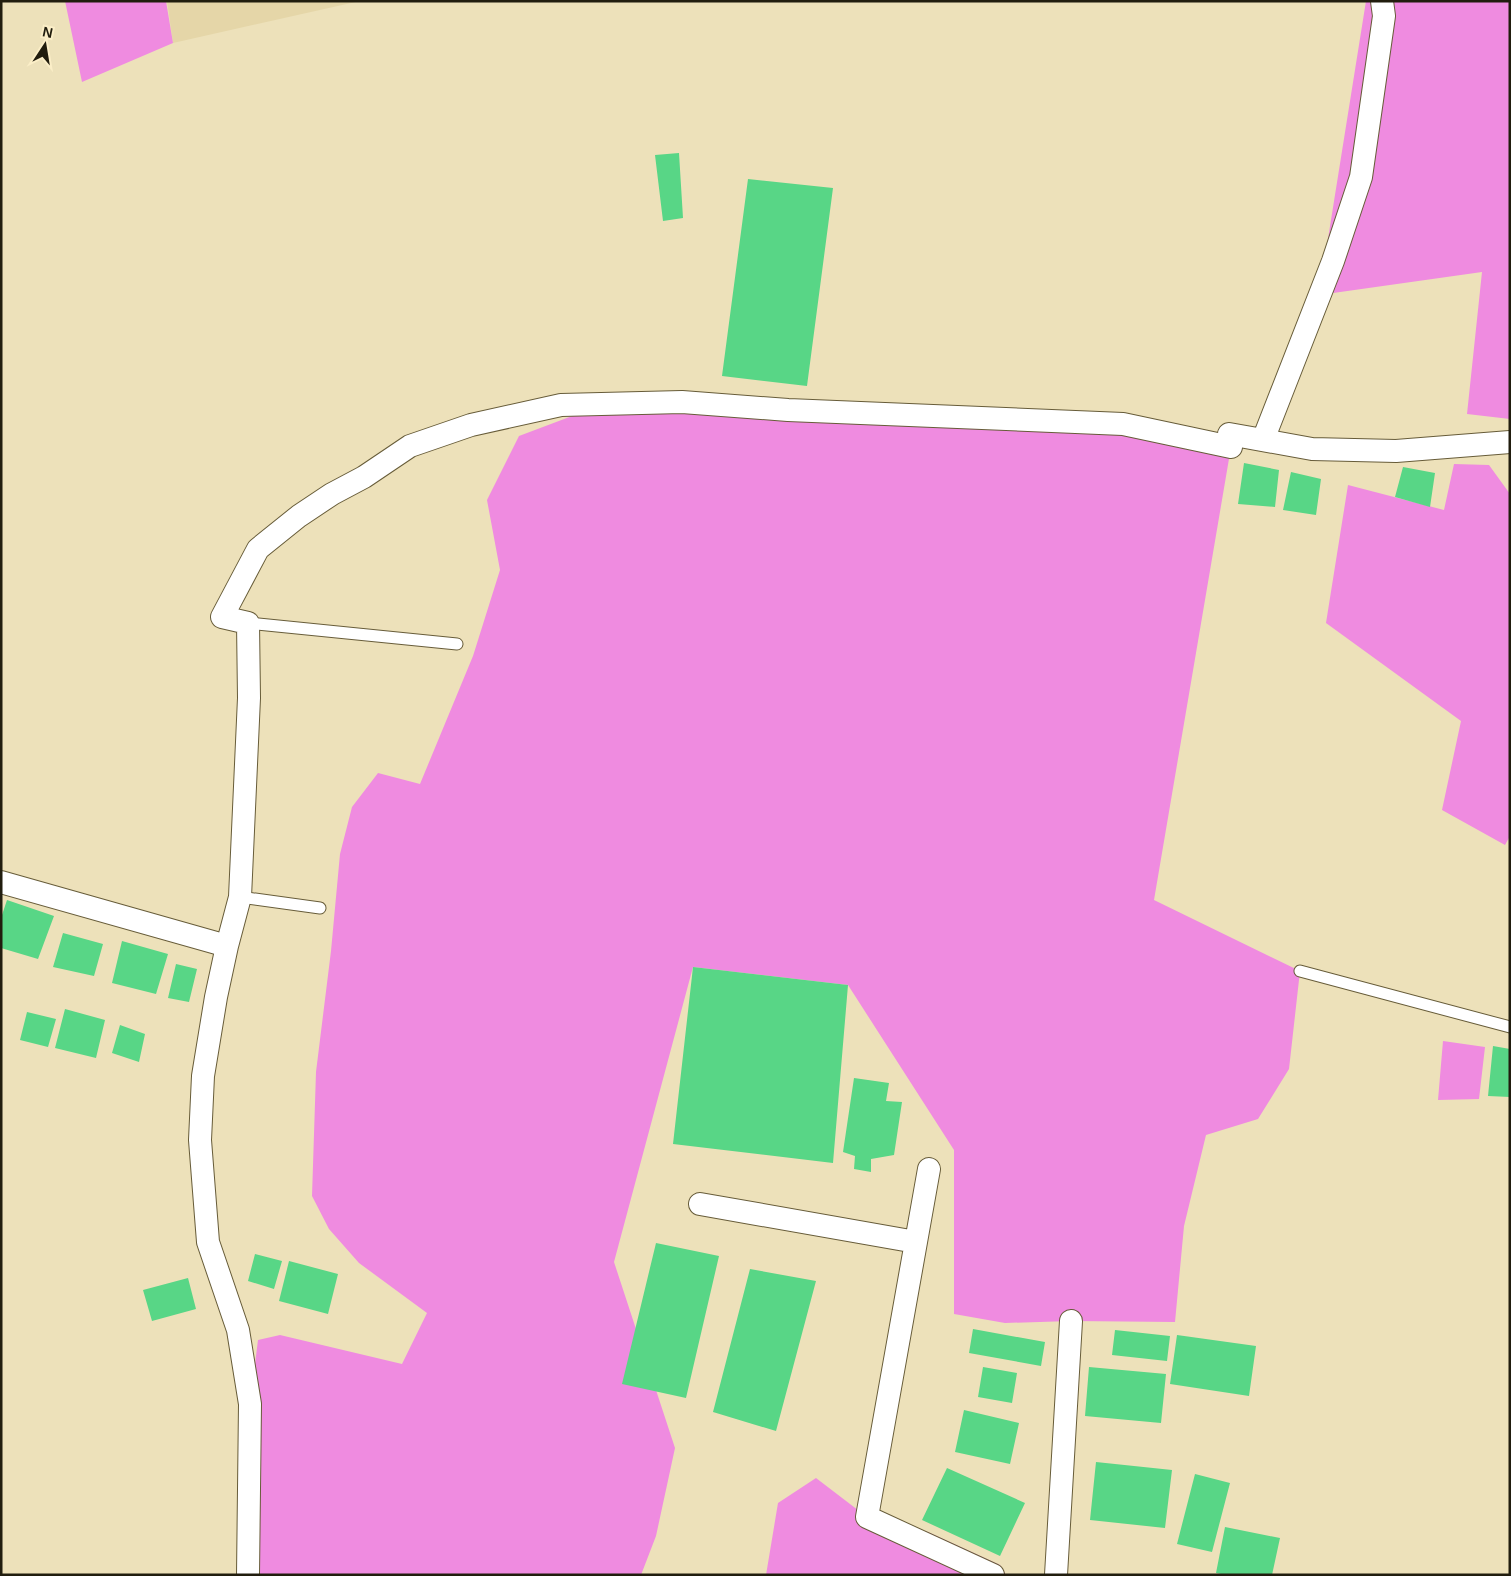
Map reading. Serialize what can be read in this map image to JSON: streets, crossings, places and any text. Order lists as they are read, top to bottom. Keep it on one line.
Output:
{"north":"top"}
